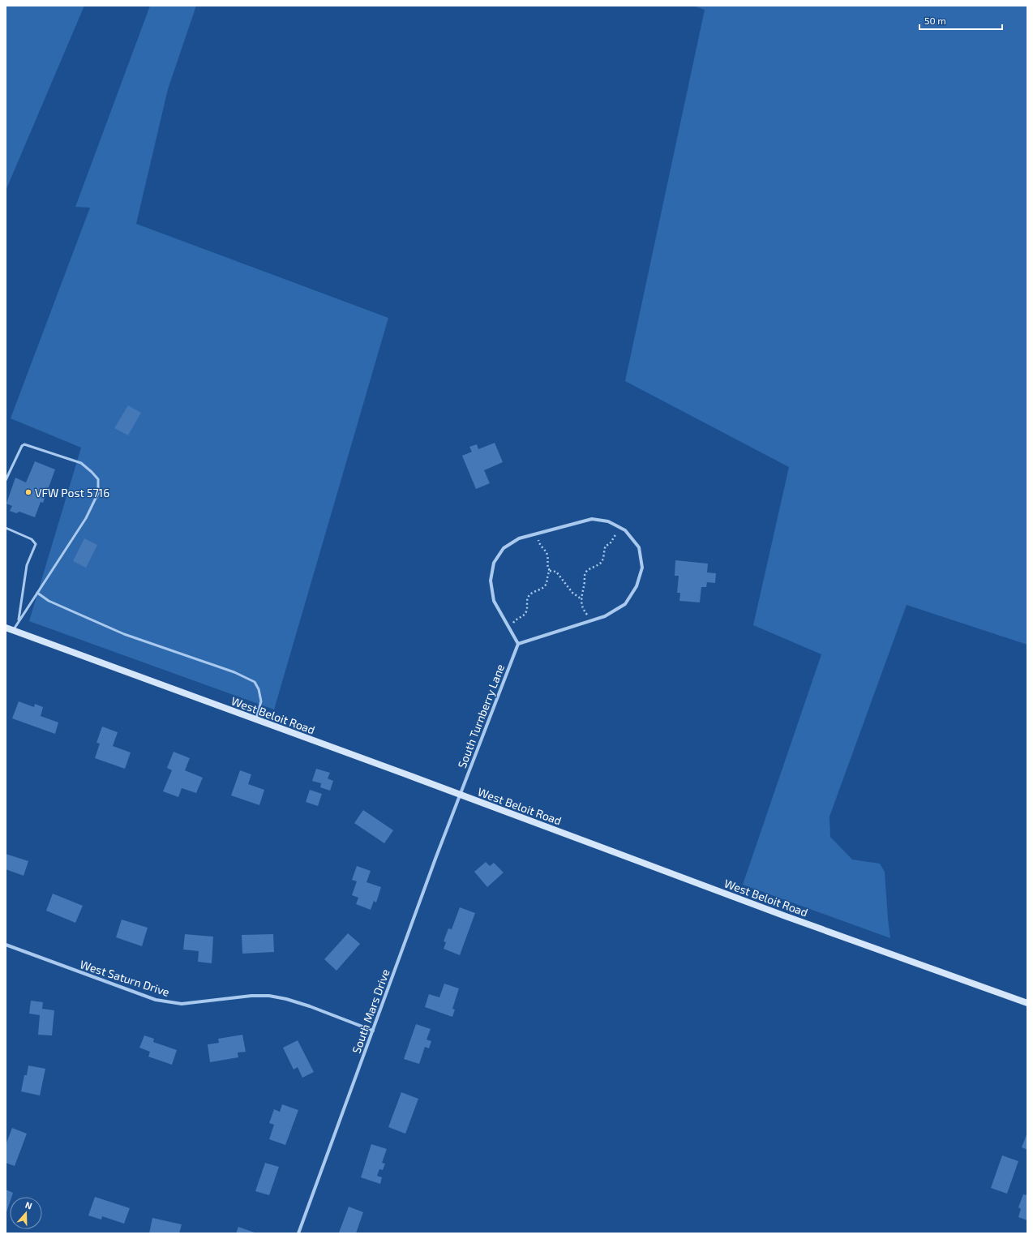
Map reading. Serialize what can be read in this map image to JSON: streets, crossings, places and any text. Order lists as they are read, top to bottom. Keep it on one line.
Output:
{"streets":{"main road":["West Beloit Road"],"street":["South Turnberry Lane","West Saturn Drive","South Mars Drive"]},"crossings":[["West Beloit Road","South Turnberry Lane"],["West Beloit Road","South Mars Drive"],["South Turnberry Lane","South Mars Drive"],["West Saturn Drive","South Mars Drive"]],"places":["VFW Post 5716"],"scale_bar":"50 m","north":"top"}
